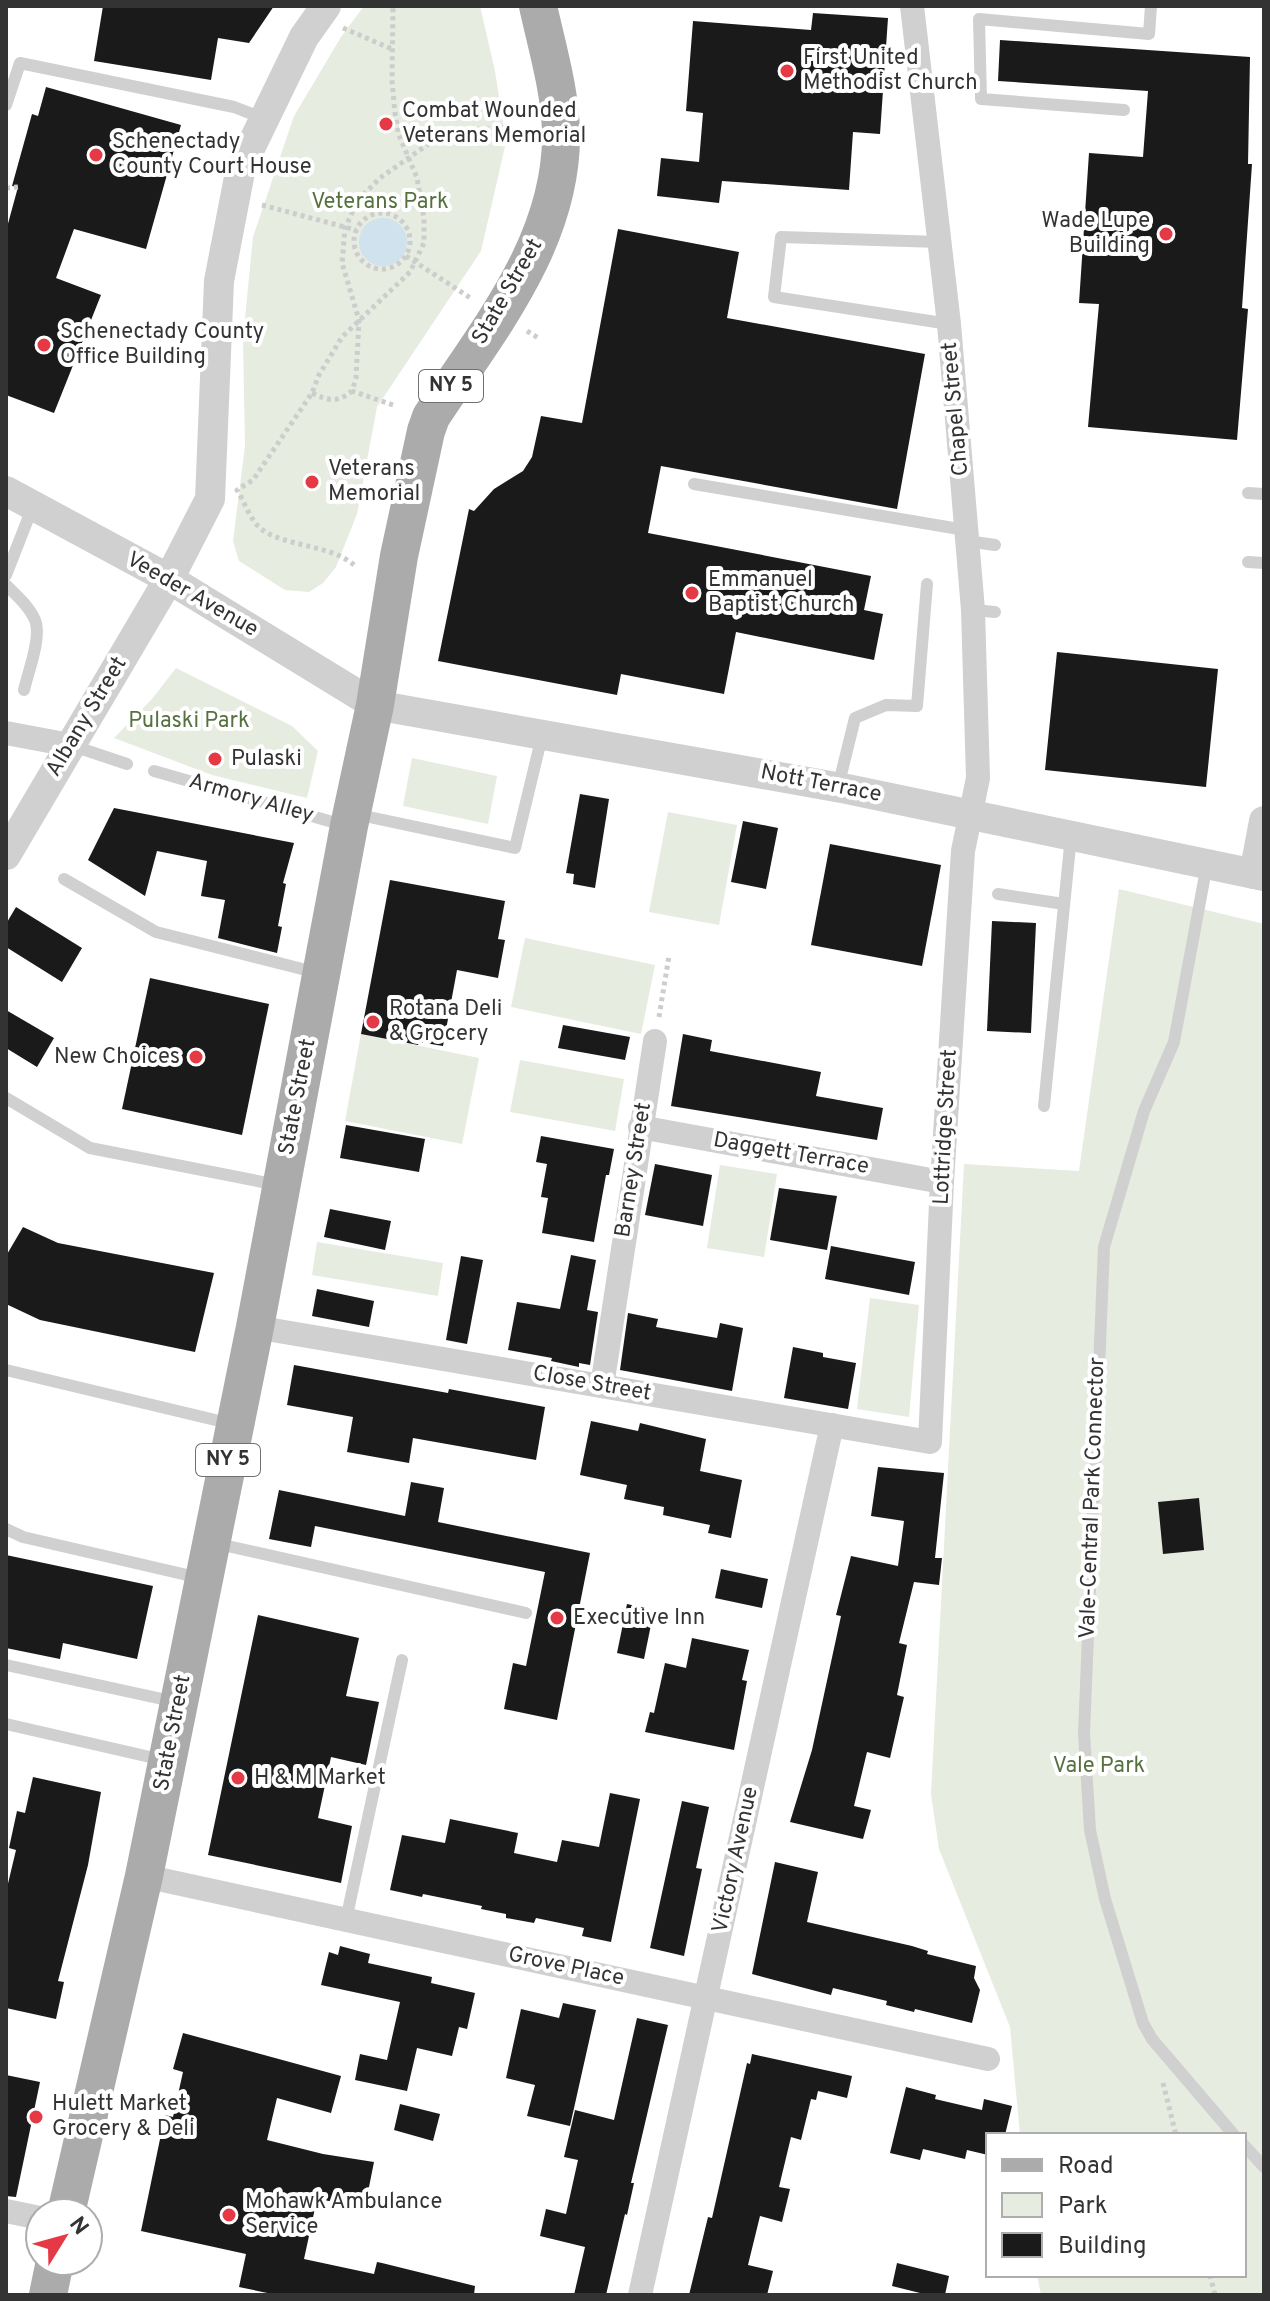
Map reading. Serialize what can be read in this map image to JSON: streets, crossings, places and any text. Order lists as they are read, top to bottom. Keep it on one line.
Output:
{"streets":{"main road":["State Street","NY 5"],"street":["Chapel Street","Veeder Avenue","Albany Street","Nott Terrace","Lottridge Street","Daggett Terrace","Barney Street","Close Street","Victory Avenue","Grove Place"],"lane":["Armory Alley","Vale-Central Park Connector"]},"crossings":[["State Street","Veeder Avenue"],["State Street","Nott Terrace"],["State Street","Armory Alley"],["State Street","Close Street"],["State Street","Grove Place"],["Chapel Street","Nott Terrace"],["Chapel Street","Lottridge Street"],["Veeder Avenue","Albany Street"],["Veeder Avenue","Nott Terrace"],["Nott Terrace","Armory Alley"],["Nott Terrace","Lottridge Street"],["Nott Terrace","Vale-Central Park Connector"],["Lottridge Street","Daggett Terrace"],["Lottridge Street","Close Street"],["Daggett Terrace","Barney Street"],["Barney Street","Close Street"],["Close Street","Victory Avenue"],["Victory Avenue","Grove Place"]],"parks":["Veterans Park","Pulaski Park","Vale Park"],"places":["First United Methodist Church","Combat Wounded Veterans Memorial","Schenectady County Court House","Wade Lupe Building","Schenectady County Office Building","Veterans Memorial","Emmanuel Baptist Church","Pulaski","Rotana Deli & Grocery","New Choices","Executive Inn","H & M Market","Hulett Market Grocery & Deli","Mohawk Ambulance Service"],"legend":["Road","Park","Building"],"north":"top right"}
